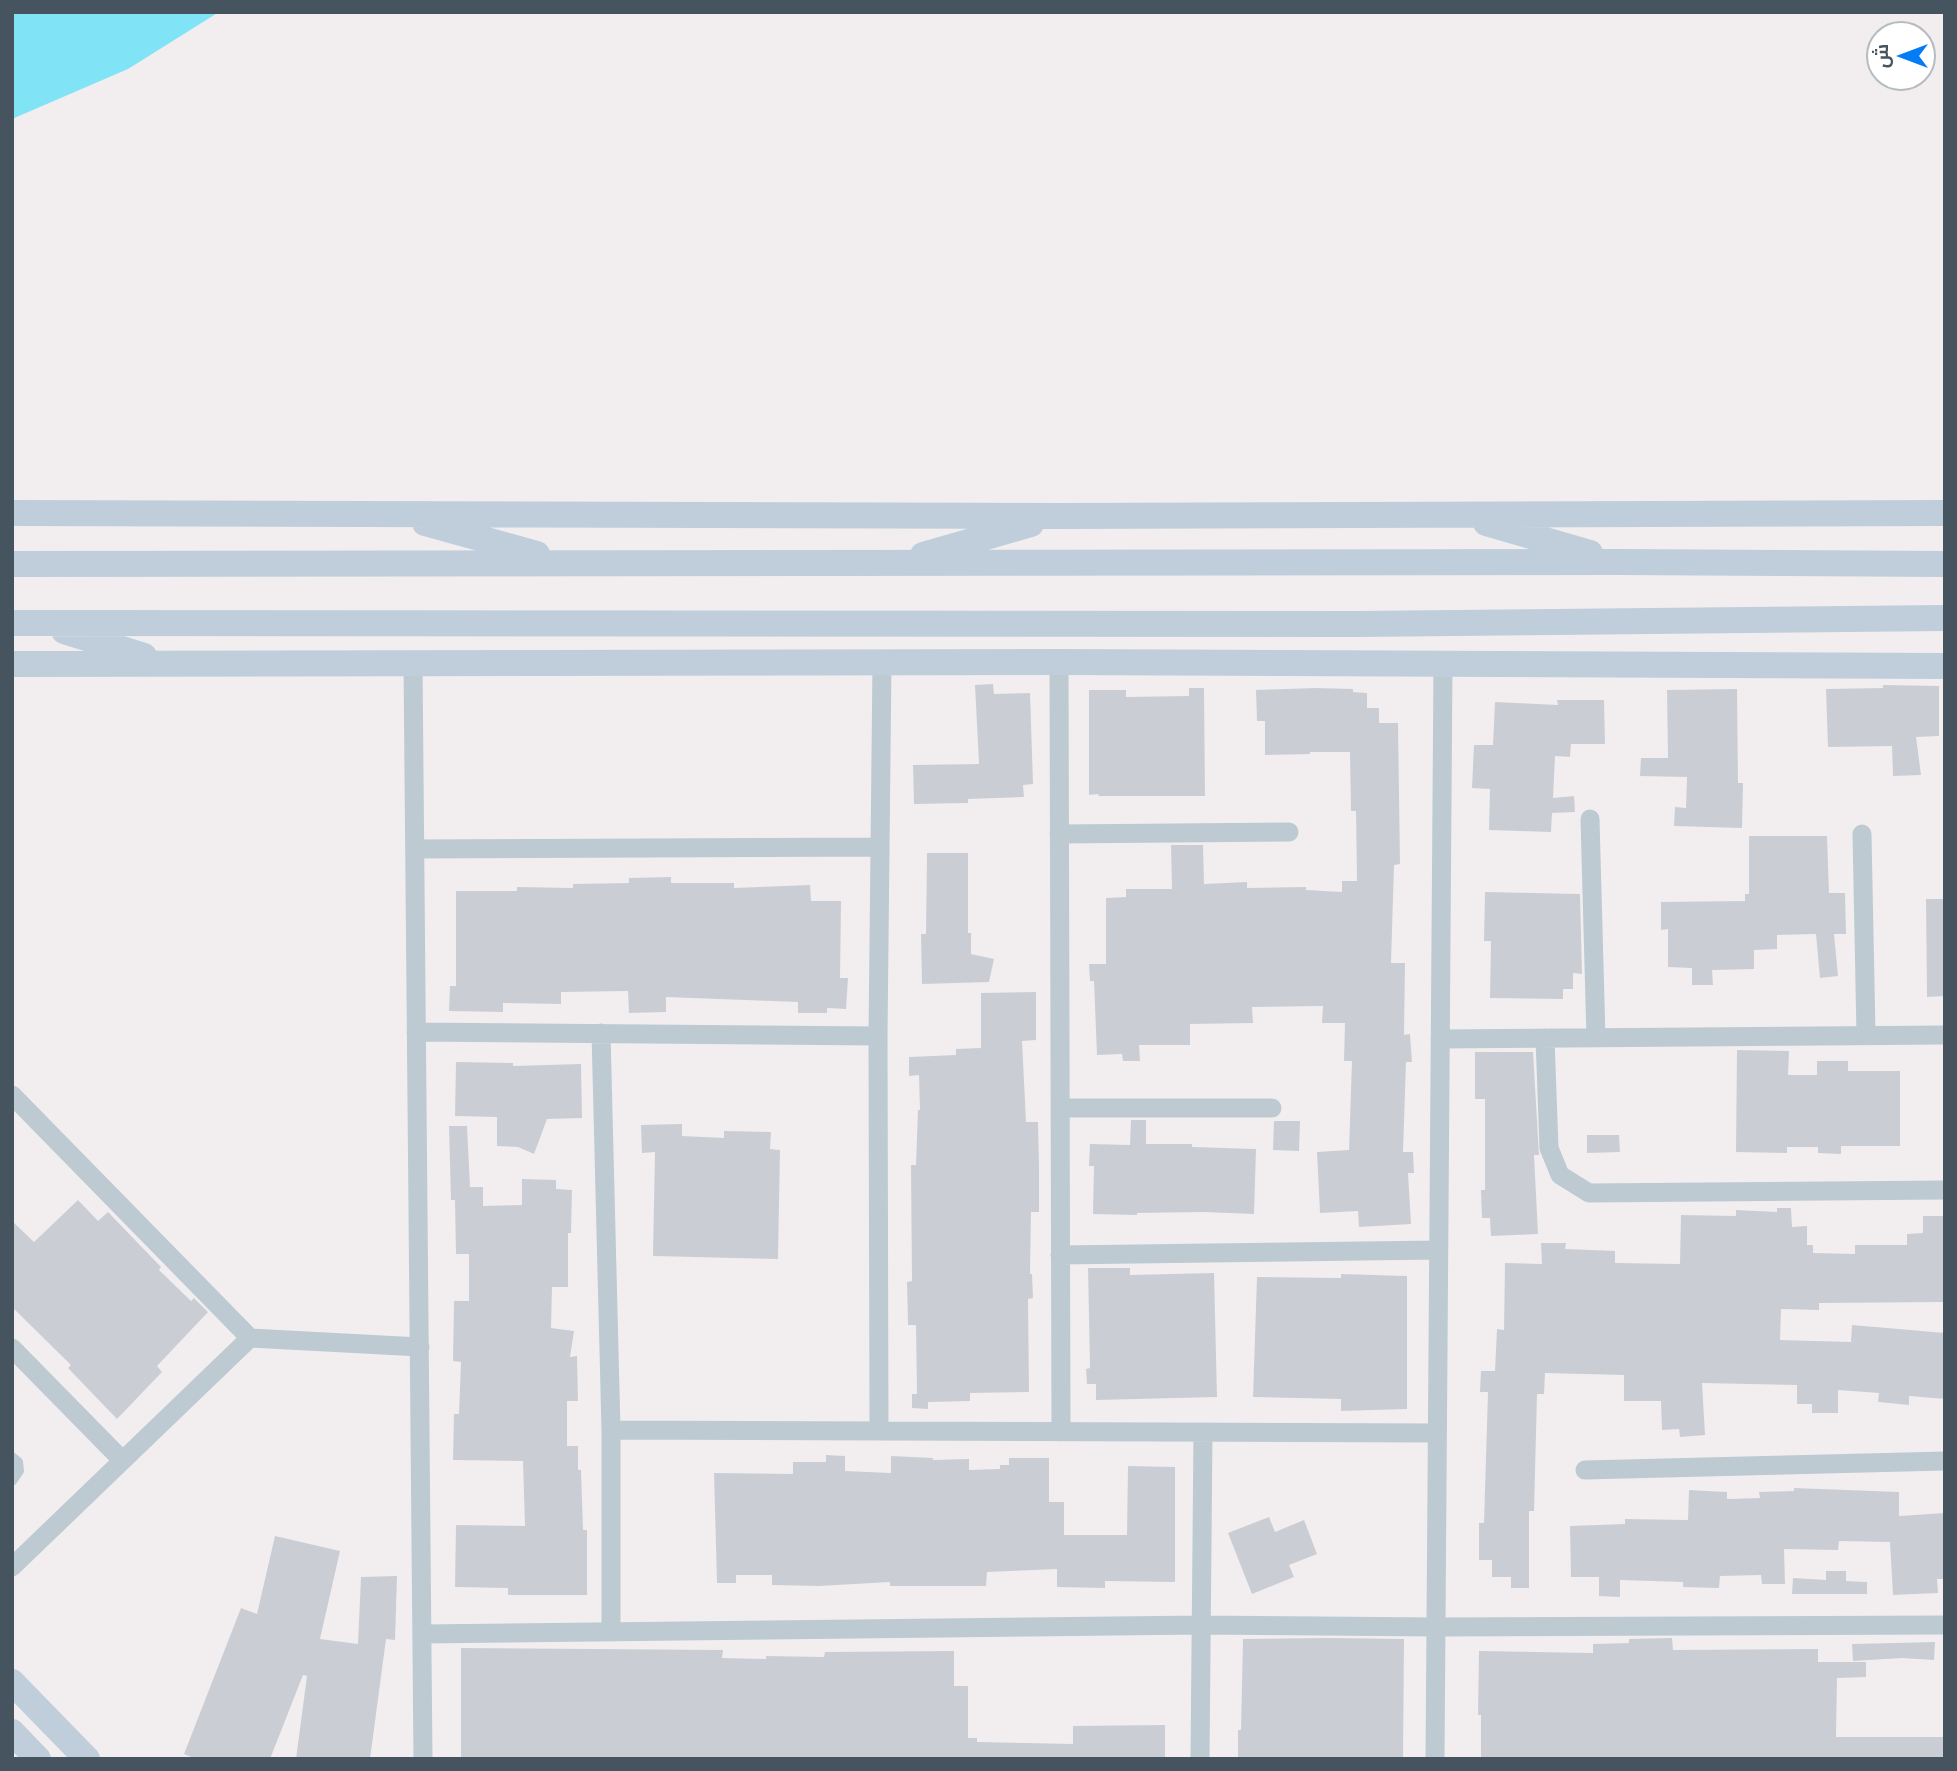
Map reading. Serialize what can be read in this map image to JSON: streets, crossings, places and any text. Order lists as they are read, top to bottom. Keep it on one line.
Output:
{"north":"left"}
